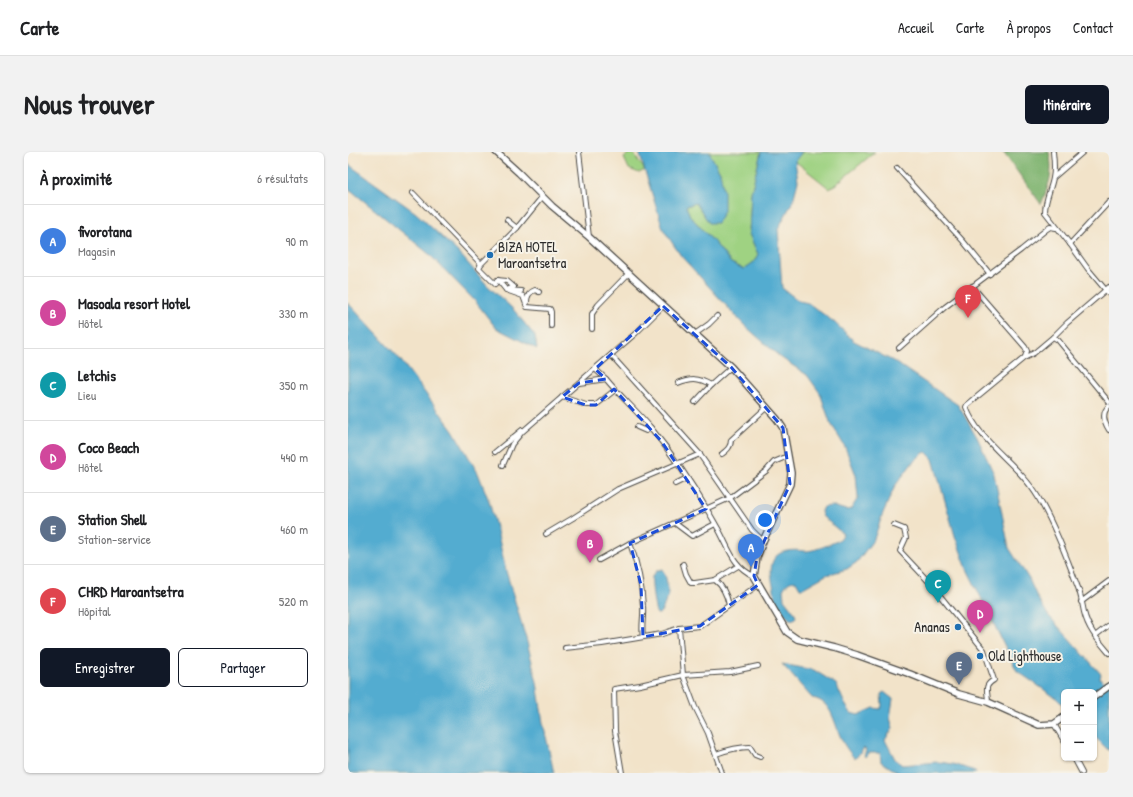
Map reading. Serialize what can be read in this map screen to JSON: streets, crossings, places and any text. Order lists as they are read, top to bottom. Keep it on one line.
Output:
{"places":["BIZA HOTEL Maroantsetra","Ananas","Old Lighthouse"],"page":{"header":"Carte","nav":["Accueil","Carte","À propos","Contact"],"title":"Nous trouver","buttons":["Itinéraire",["Enregistrer","Partager"]],"heading":["À proximité","6 résultats"],"list":[{"mark":"A","name":"fivorotana","note":"Magasin","value":"90 m"},{"mark":"B","name":"Masoala resort Hotel","note":"Hôtel","value":"330 m"},{"mark":"C","name":"Letchis","note":"Lieu","value":"350 m"},{"mark":"D","name":"Coco Beach","note":"Hôtel","value":"440 m"},{"mark":"E","name":"Station Shell","note":"Station-service","value":"460 m"},{"mark":"F","name":"CHRD Maroantsetra","note":"Hôpital","value":"520 m"}],"pins":["F","B","A","C","D","E"],"map_buttons":["+","−"]}}
